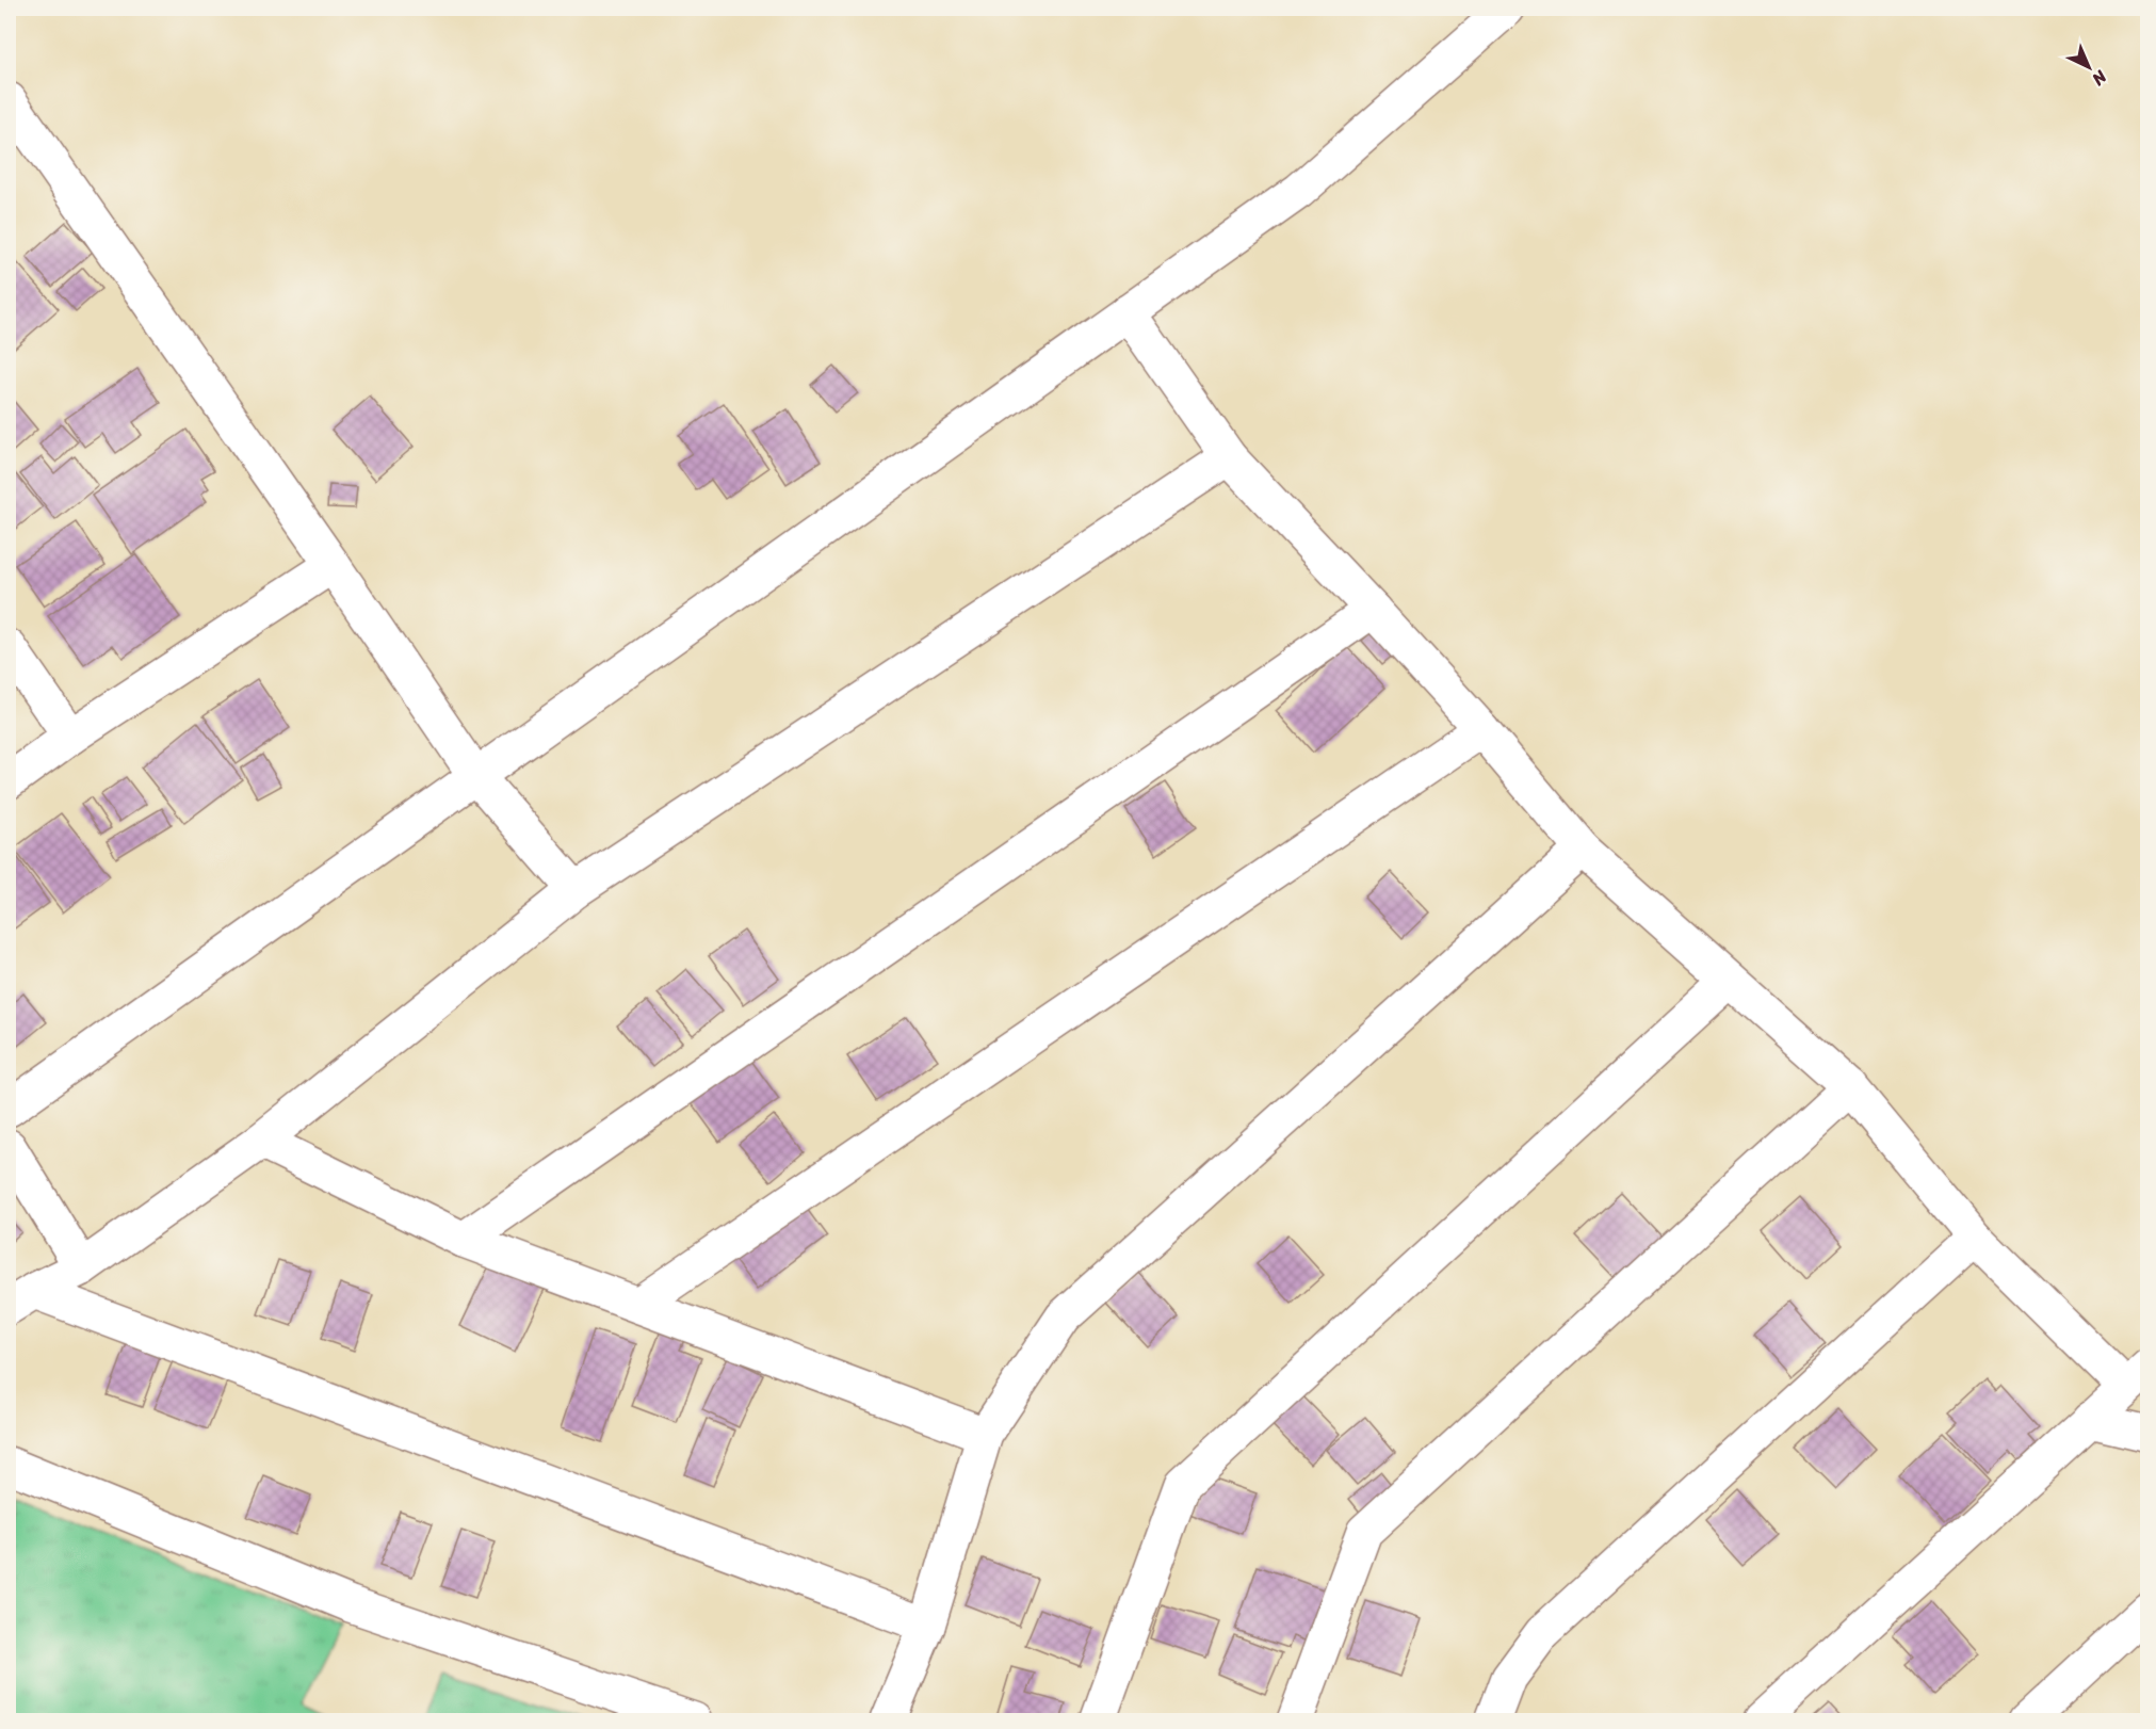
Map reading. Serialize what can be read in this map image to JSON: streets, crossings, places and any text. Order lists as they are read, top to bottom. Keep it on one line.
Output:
{"north":"bottom right"}
